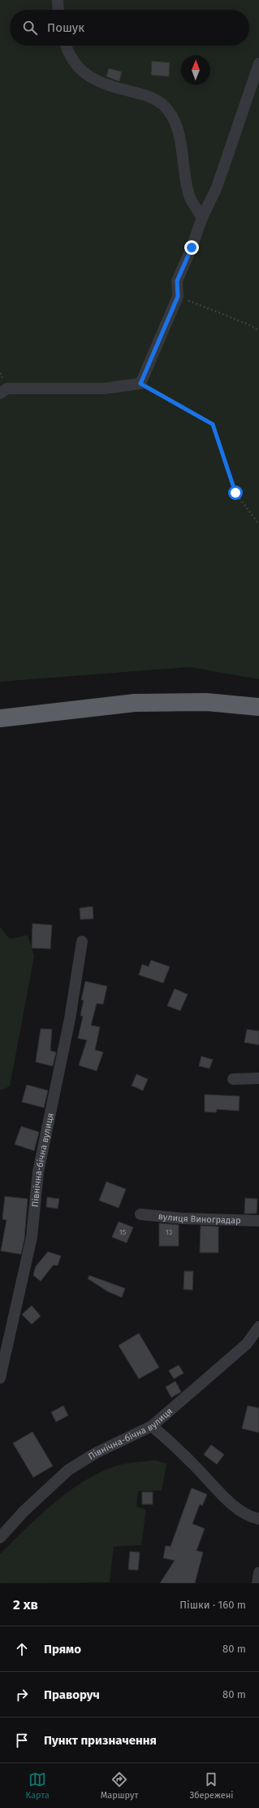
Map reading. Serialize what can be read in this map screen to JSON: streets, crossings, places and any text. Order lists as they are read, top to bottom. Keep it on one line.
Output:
{"streets":{"street":["Північна-бічна вулиця","вулиця Виноградар"]},"house_numbers":["15","13"],"north":"top","page":{"search":"Пошук","heading":["2 хв","Пішки · 160 m"],"list":[["Прямо","80 m"],["Праворуч","80 m"],"Пункт призначення"],"nav":["Карта","Маршрут","Збережені"]}}
